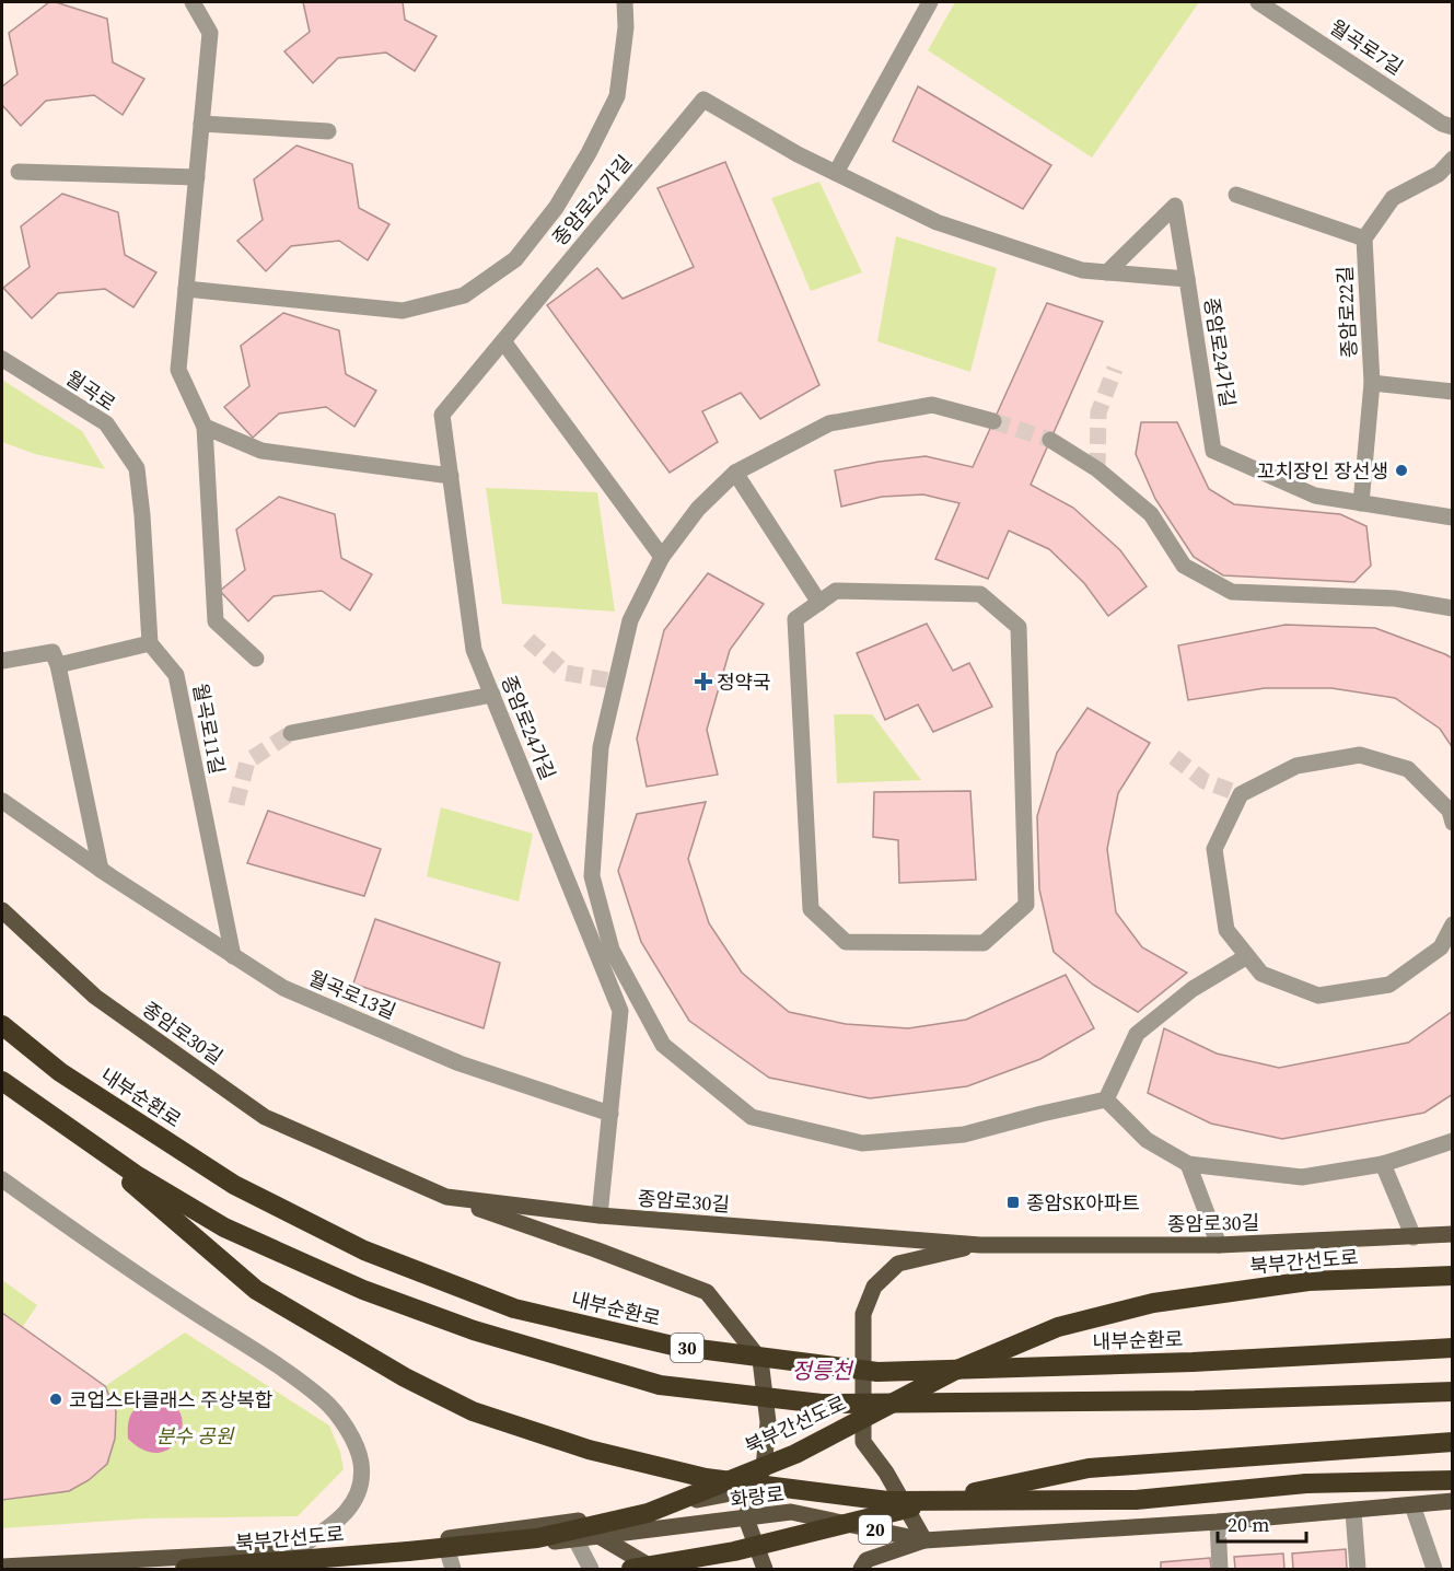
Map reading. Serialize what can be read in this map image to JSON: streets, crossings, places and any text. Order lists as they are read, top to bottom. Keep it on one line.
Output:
{"streets":{"highway":["내부순환로","북부간선도로","30"],"main road":["종암로30길","화랑로","20"],"street":["월곡로7길","종암로24가길","종암로22길","월곡로","월곡로11길","월곡로13길"]},"crossings":[["종암로24가길","종암로22길"],["종암로24가길","월곡로13길"],["종암로24가길","종암로30길"],["월곡로","월곡로11길"],["월곡로11길","월곡로13길"]],"water":["정릉천"],"parks":["분수 공원"],"places":{"other":["꼬치장인 장선생","코업스타클래스 주상복합"],"health":["정약국"],"transit":["종암SK아파트"]},"scale_bar":"20 m"}
